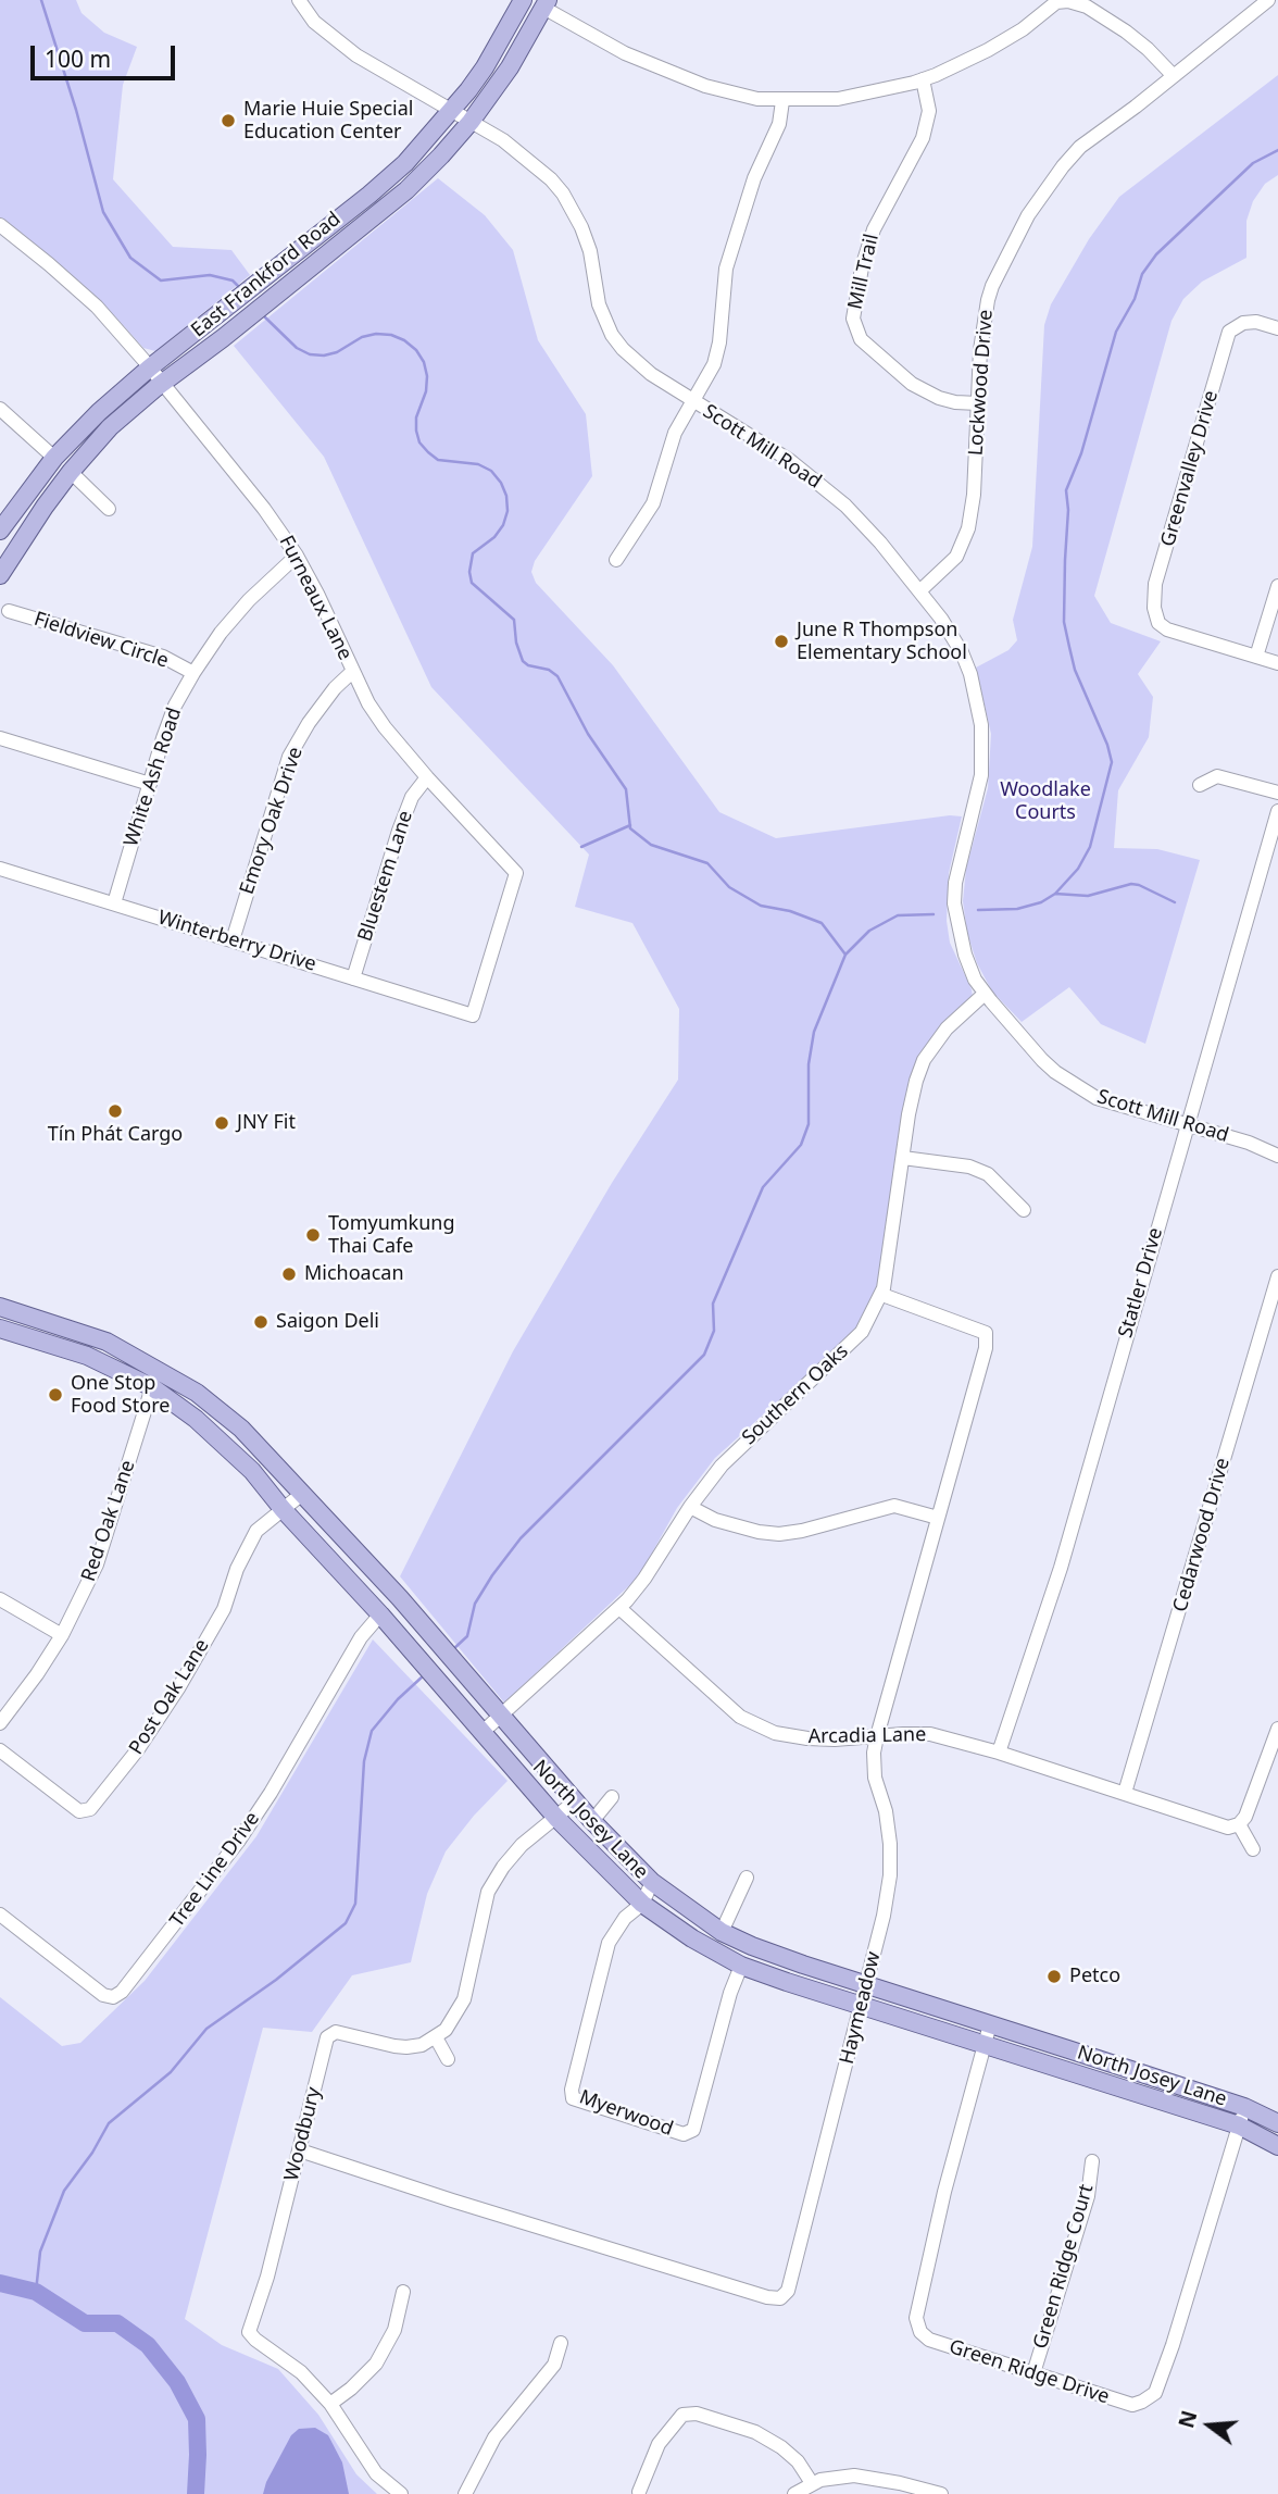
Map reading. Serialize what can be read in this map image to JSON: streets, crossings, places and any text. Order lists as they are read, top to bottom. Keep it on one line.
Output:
{"streets":{"main road":["East Frankford Road","North Josey Lane"],"street":["Mill Trail","Lockwood Drive","Scott Mill Road","Greenvalley Drive","Furneaux Lane","Fieldview Circle","White Ash Road","Emory Oak Drive","Bluestem Lane","Winterberry Drive","Statler Drive","Southern Oaks","Red Oak Lane","Cedarwood Drive","Post Oak Lane","Arcadia Lane","Tree Line Drive","Haymeadow","Myerwood","Woodbury","Green Ridge Court","Green Ridge Drive"]},"crossings":[["Mill Trail","Lockwood Drive"],["East Frankford Road","Scott Mill Road"],["East Frankford Road","Furneaux Lane"],["Lockwood Drive","Scott Mill Road"],["Scott Mill Road","Statler Drive"],["Scott Mill Road","Southern Oaks"],["Furneaux Lane","White Ash Road"],["Furneaux Lane","Emory Oak Drive"],["Furneaux Lane","Bluestem Lane"],["Furneaux Lane","Winterberry Drive"],["Fieldview Circle","White Ash Road"],["White Ash Road","Winterberry Drive"],["Emory Oak Drive","Winterberry Drive"],["Bluestem Lane","Winterberry Drive"],["Statler Drive","Arcadia Lane"],["Southern Oaks","Arcadia Lane"],["Southern Oaks","North Josey Lane"],["Southern Oaks","Haymeadow"],["Red Oak Lane","North Josey Lane"],["Cedarwood Drive","Arcadia Lane"],["Post Oak Lane","North Josey Lane"],["Arcadia Lane","Haymeadow"],["North Josey Lane","Tree Line Drive"],["North Josey Lane","Haymeadow"],["North Josey Lane","Myerwood"],["North Josey Lane","Green Ridge Drive"],["Haymeadow","Woodbury"],["Green Ridge Court","Green Ridge Drive"]],"parks":["Woodlake Courts"],"places":["Marie Huie Special Education Center","June R Thompson Elementary School","Tín Phát Cargo","JNY Fit","Tomyumkung Thai Cafe","Michoacan","Saigon Deli","One Stop Food Store","Petco"],"scale_bar":"100 m","north":"left"}
